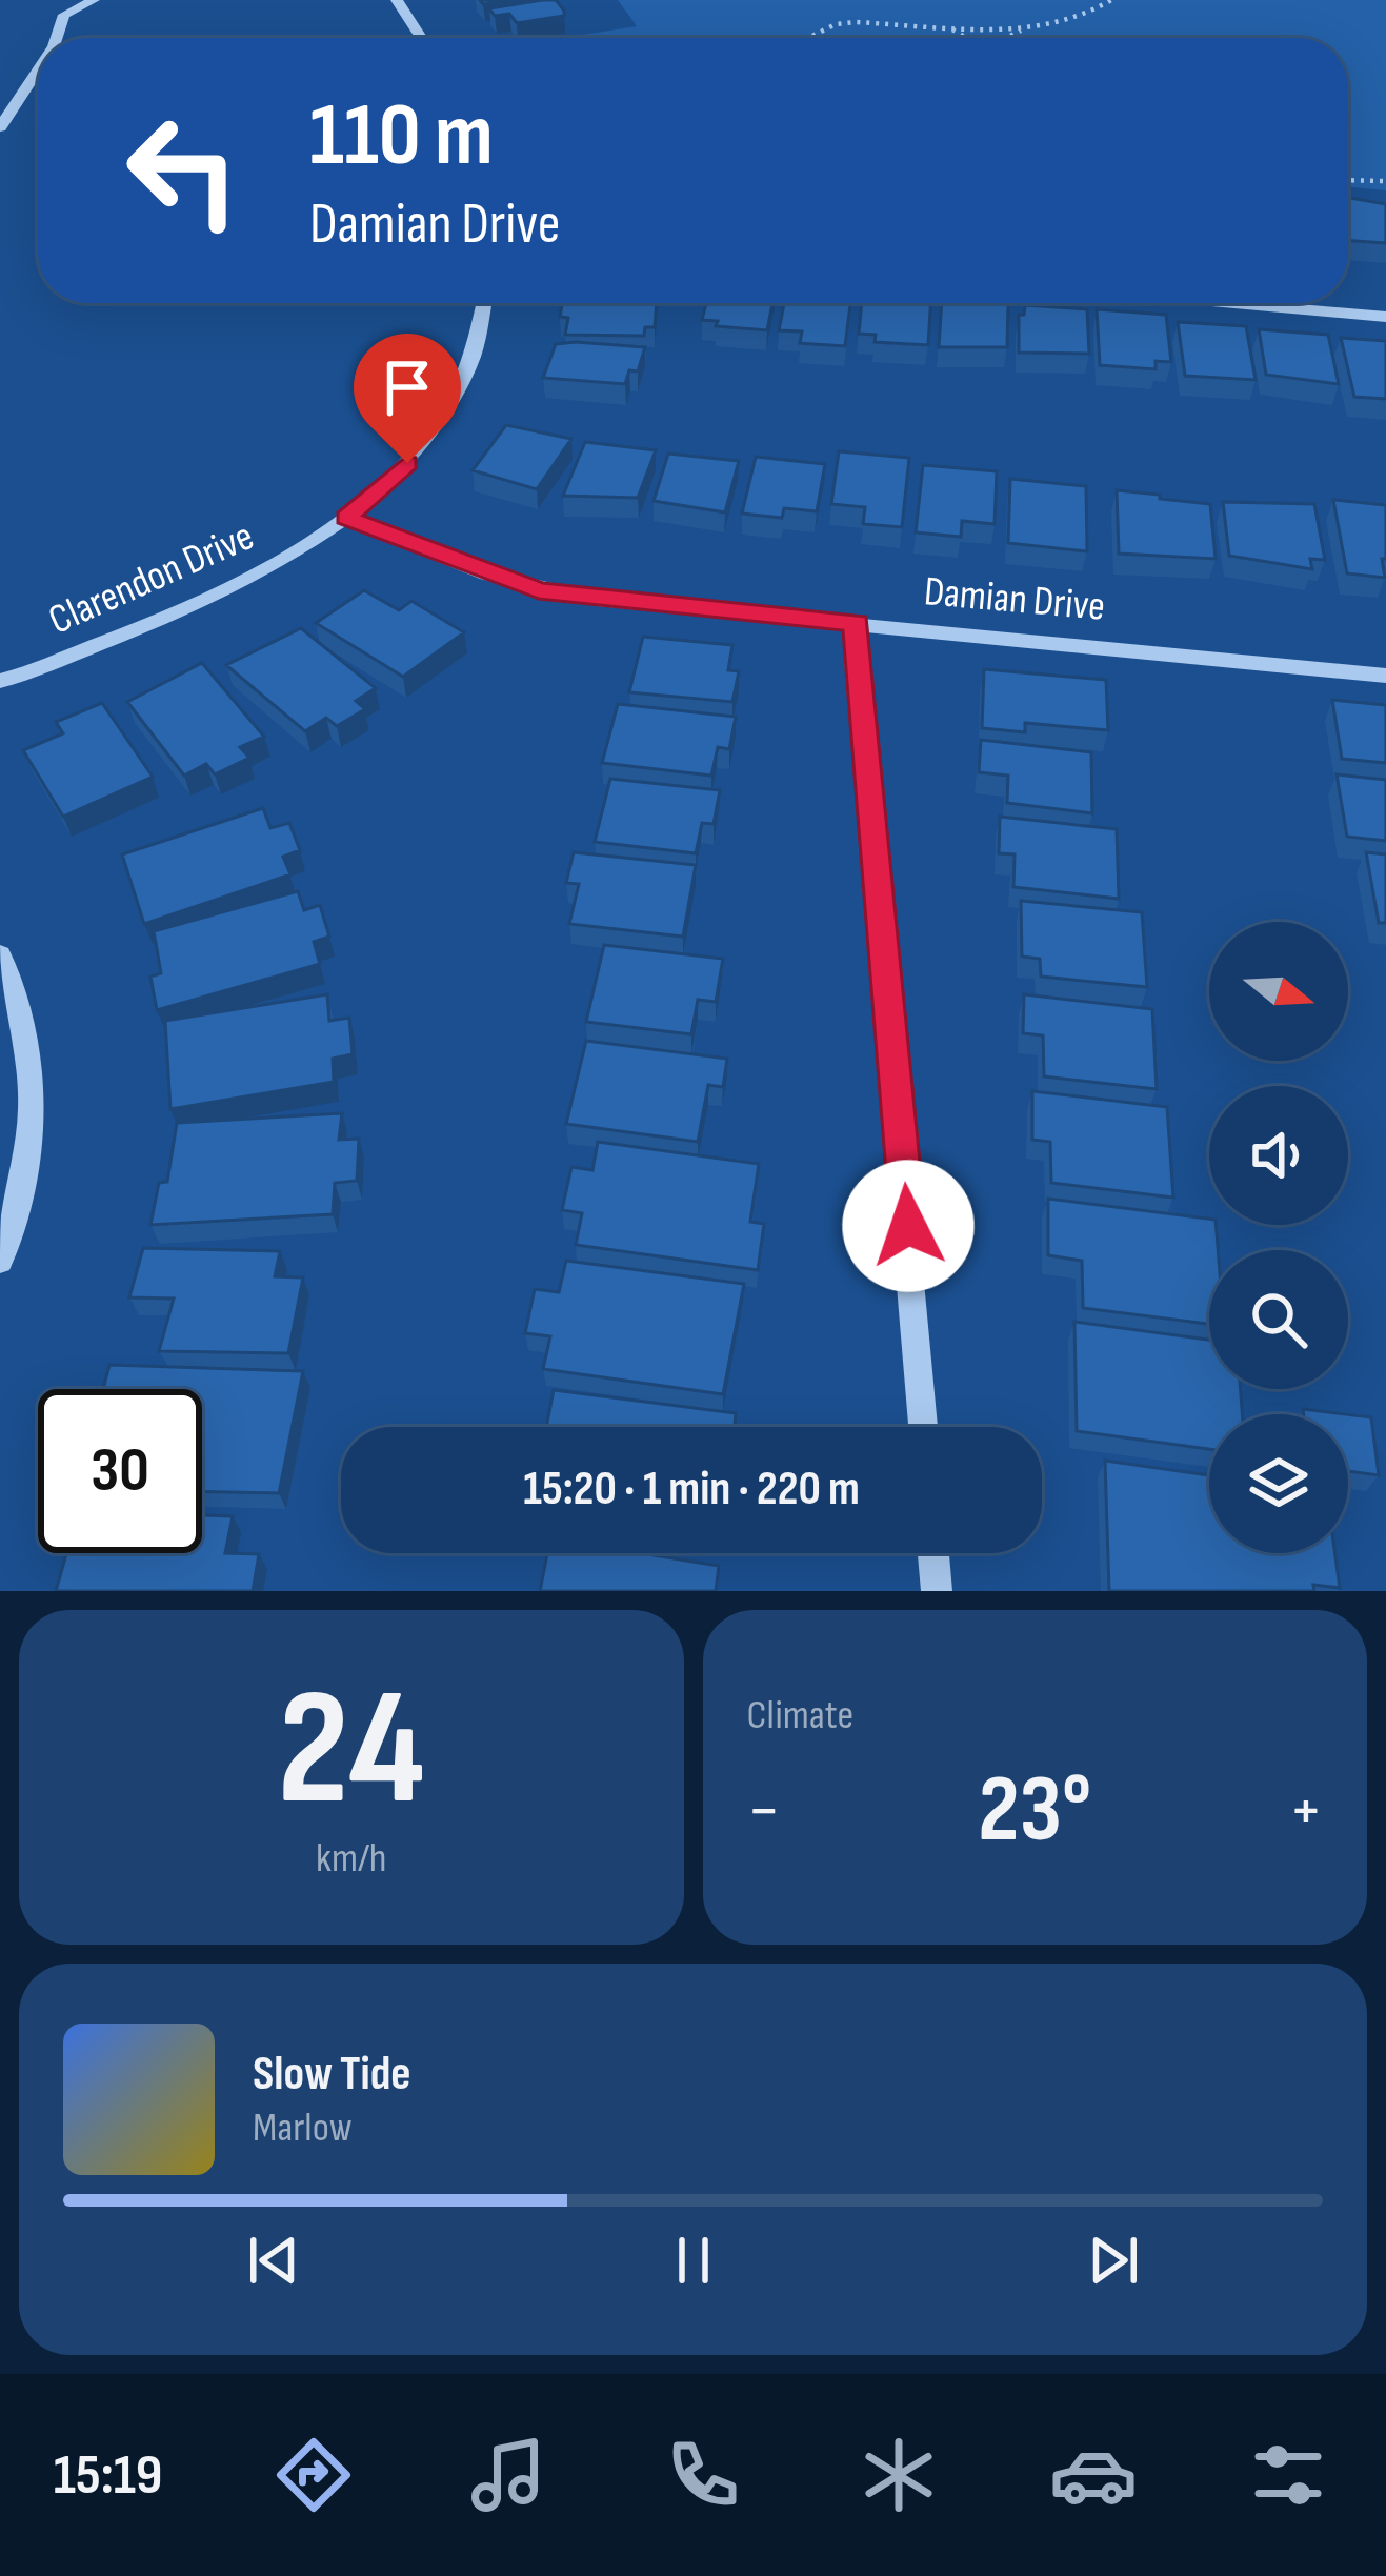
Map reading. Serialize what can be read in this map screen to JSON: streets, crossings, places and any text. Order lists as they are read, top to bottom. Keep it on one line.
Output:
{"streets":{"street":["Clarendon Drive","Damian Drive"]},"crossings":[["Clarendon Drive","Damian Drive"]],"north":"right","page":{"turn":["110 m","Damian Drive"],"limit":"30","trip":"15:20 · 1 min · 220 m","tile":[["24","km/h"],"Climate"],"heat":["−","23°","+"],"song":["Slow Tide","Marlow"],"tabs":"15:19"}}
